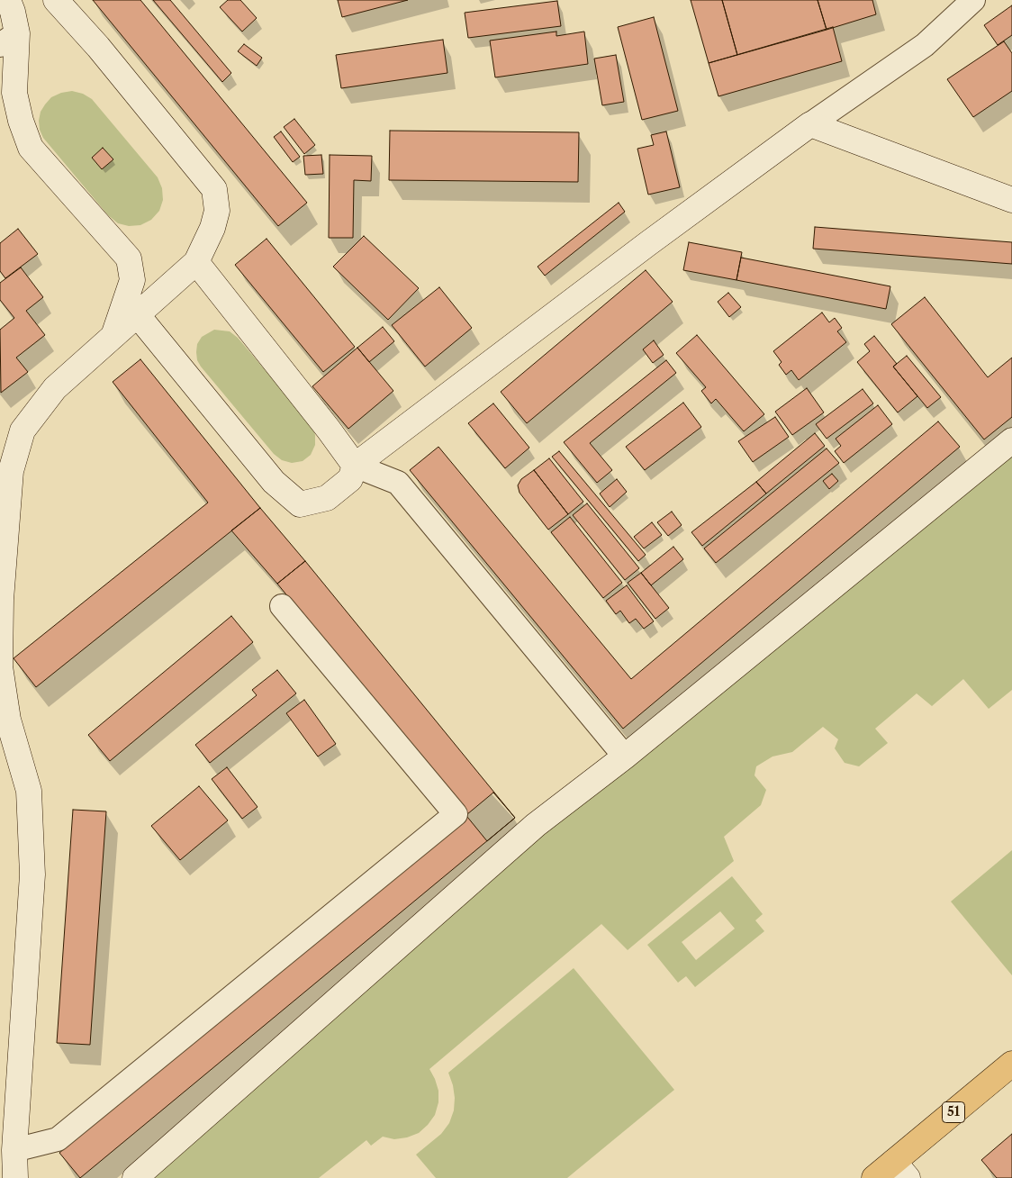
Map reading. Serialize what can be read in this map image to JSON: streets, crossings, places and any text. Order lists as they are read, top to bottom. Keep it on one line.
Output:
{"streets":{"main road":["51"]}}
